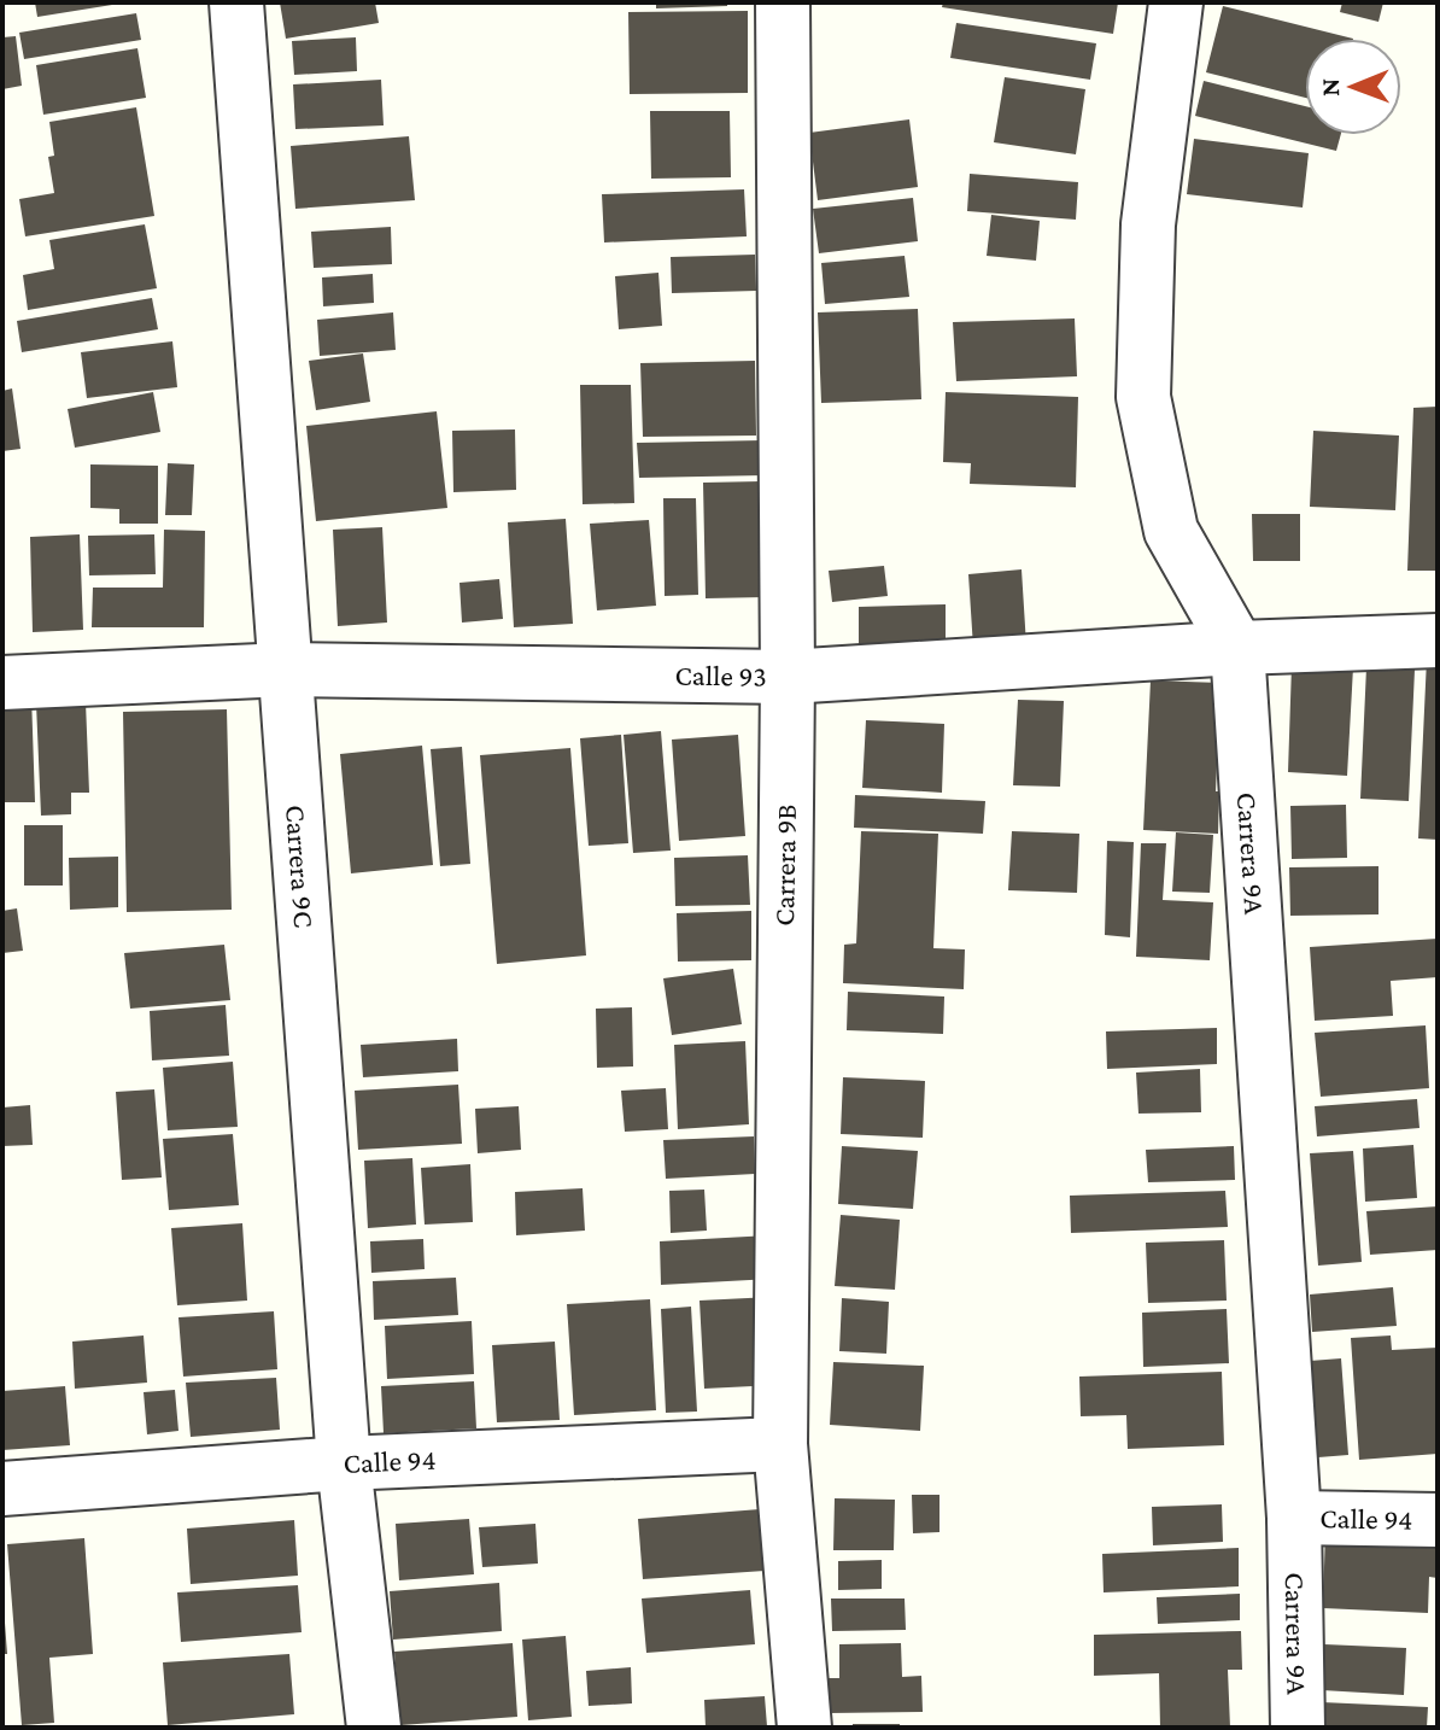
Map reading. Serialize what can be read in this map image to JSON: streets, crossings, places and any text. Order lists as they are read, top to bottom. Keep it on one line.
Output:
{"streets":{"street":["Calle 93","Carrera 9A","Carrera 9C","Carrera 9B","Calle 94"]},"crossings":[["Calle 93","Carrera 9A"],["Calle 93","Carrera 9C"],["Calle 93","Carrera 9B"],["Carrera 9A","Calle 94"],["Carrera 9C","Calle 94"],["Carrera 9B","Calle 94"]],"north":"left"}
